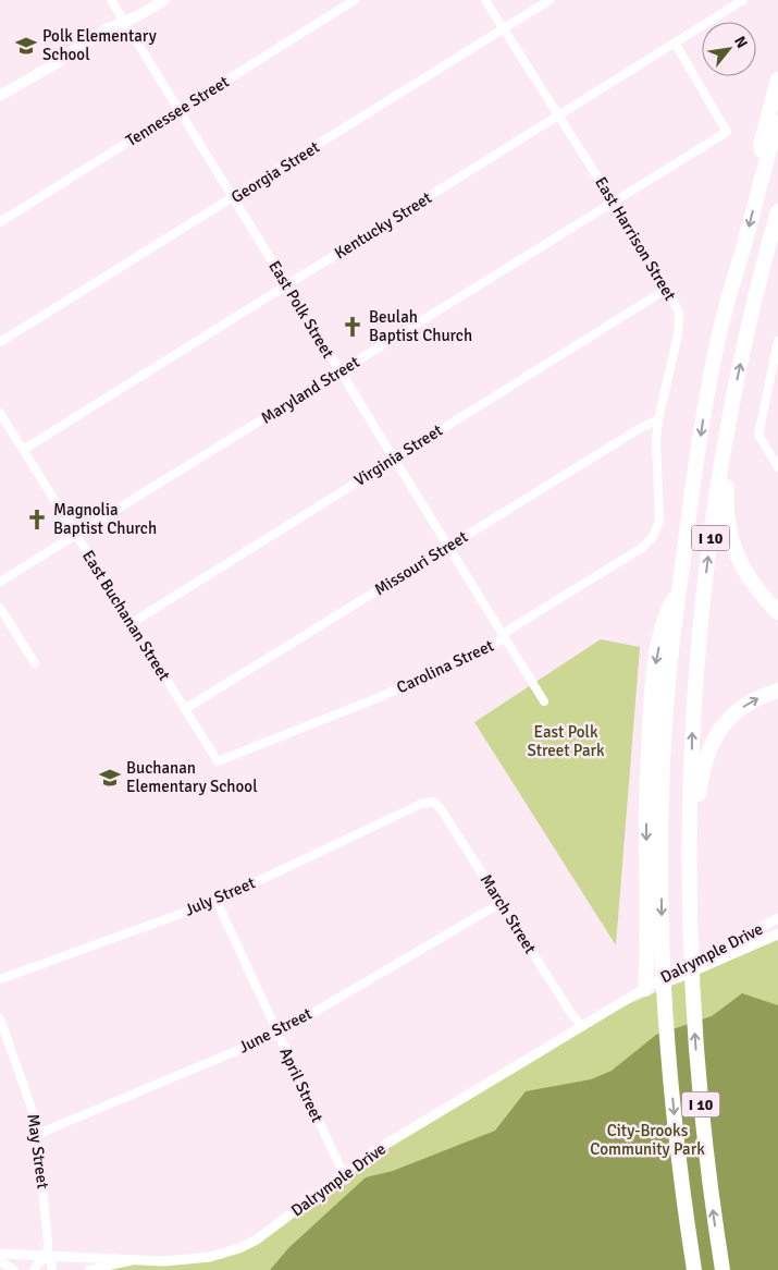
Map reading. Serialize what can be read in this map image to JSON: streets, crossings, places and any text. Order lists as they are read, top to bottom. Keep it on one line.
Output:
{"streets":{"highway":["I 10"],"street":["Tennessee Street","Georgia Street","Kentucky Street","East Harrison Street","East Polk Street","Maryland Street","Virginia Street","Missouri Street","East Buchanan Street","Carolina Street","July Street","March Street","Dalrymple Drive","June Street","April Street","May Street"]},"crossings":[["Tennessee Street","East Polk Street"],["Georgia Street","East Harrison Street"],["Georgia Street","East Polk Street"],["Kentucky Street","East Harrison Street"],["Kentucky Street","East Polk Street"],["Kentucky Street","Maryland Street"],["Kentucky Street","East Buchanan Street"],["East Harrison Street","Maryland Street"],["East Harrison Street","Virginia Street"],["East Harrison Street","Missouri Street"],["East Harrison Street","Carolina Street"],["East Polk Street","Maryland Street"],["East Polk Street","Virginia Street"],["East Polk Street","Missouri Street"],["East Polk Street","Carolina Street"],["Maryland Street","East Buchanan Street"],["Virginia Street","East Buchanan Street"],["Missouri Street","East Buchanan Street"],["East Buchanan Street","Carolina Street"],["July Street","March Street"],["July Street","April Street"],["March Street","Dalrymple Drive"],["March Street","June Street"],["Dalrymple Drive","April Street"],["Dalrymple Drive","May Street"],["June Street","April Street"],["June Street","May Street"]],"parks":["East Polk Street Park","City-Brooks Community Park"],"places":{"school or university":["Polk Elementary School","Buchanan Elementary School"],"church":["Beulah Baptist Church","Magnolia Baptist Church"]},"north":"top right"}
